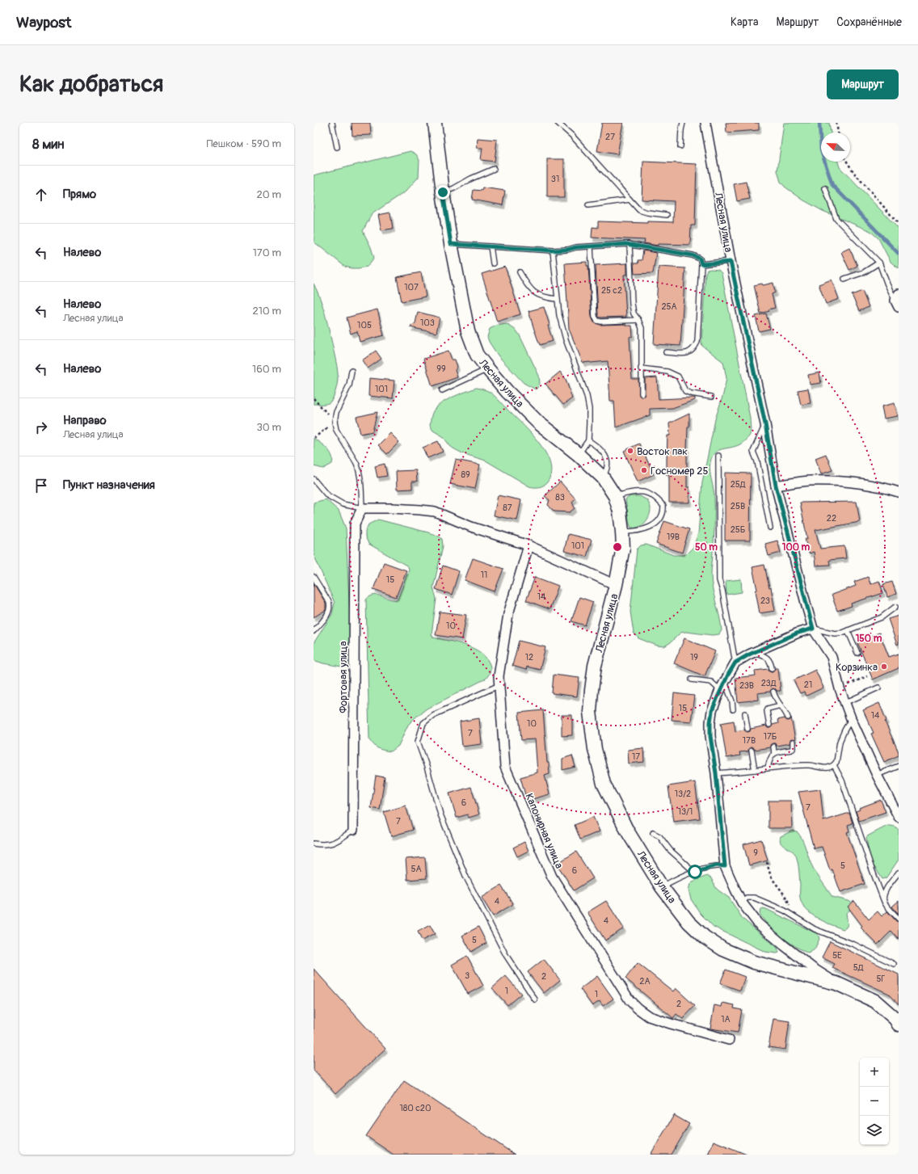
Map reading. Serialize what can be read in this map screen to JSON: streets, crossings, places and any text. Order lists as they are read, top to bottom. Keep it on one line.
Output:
{"streets":{"main road":["Лесная улица"],"street":["Фортовая улица","Капонирная улица"]},"places":["Восток пак","Госномер 25","Корзинка"],"house_numbers":["27","31","107","25 с2","25А","103","105","99","101","89","25Д","83","25В","87","22","25Б","19В","101","11","15","14","23","10","12","19","23Д","21","23В","15","14","10","7","17Б","17В","17","13/2","6","7","13/1","7","9","5","5А","6","4","4","5","5Е","5Д","3","2","5Г","2А","1","1","2","1А","180 с20"],"north":"top left","page":{"header":"Waypost","nav":["Карта","Маршрут","Сохранённые"],"buttons":"Маршрут","title":"Как добраться","heading":["8 мин","Пешком · 590 m"],"list":[["Прямо","20 m"],["Налево","170 m"],["Налево","Лесная улица","210 m"],["Налево","160 m"],["Направо","Лесная улица","30 m"],"Пункт назначения"],"map_buttons":["+","−"]},"rings":["50 m","100 m","150 m"]}
